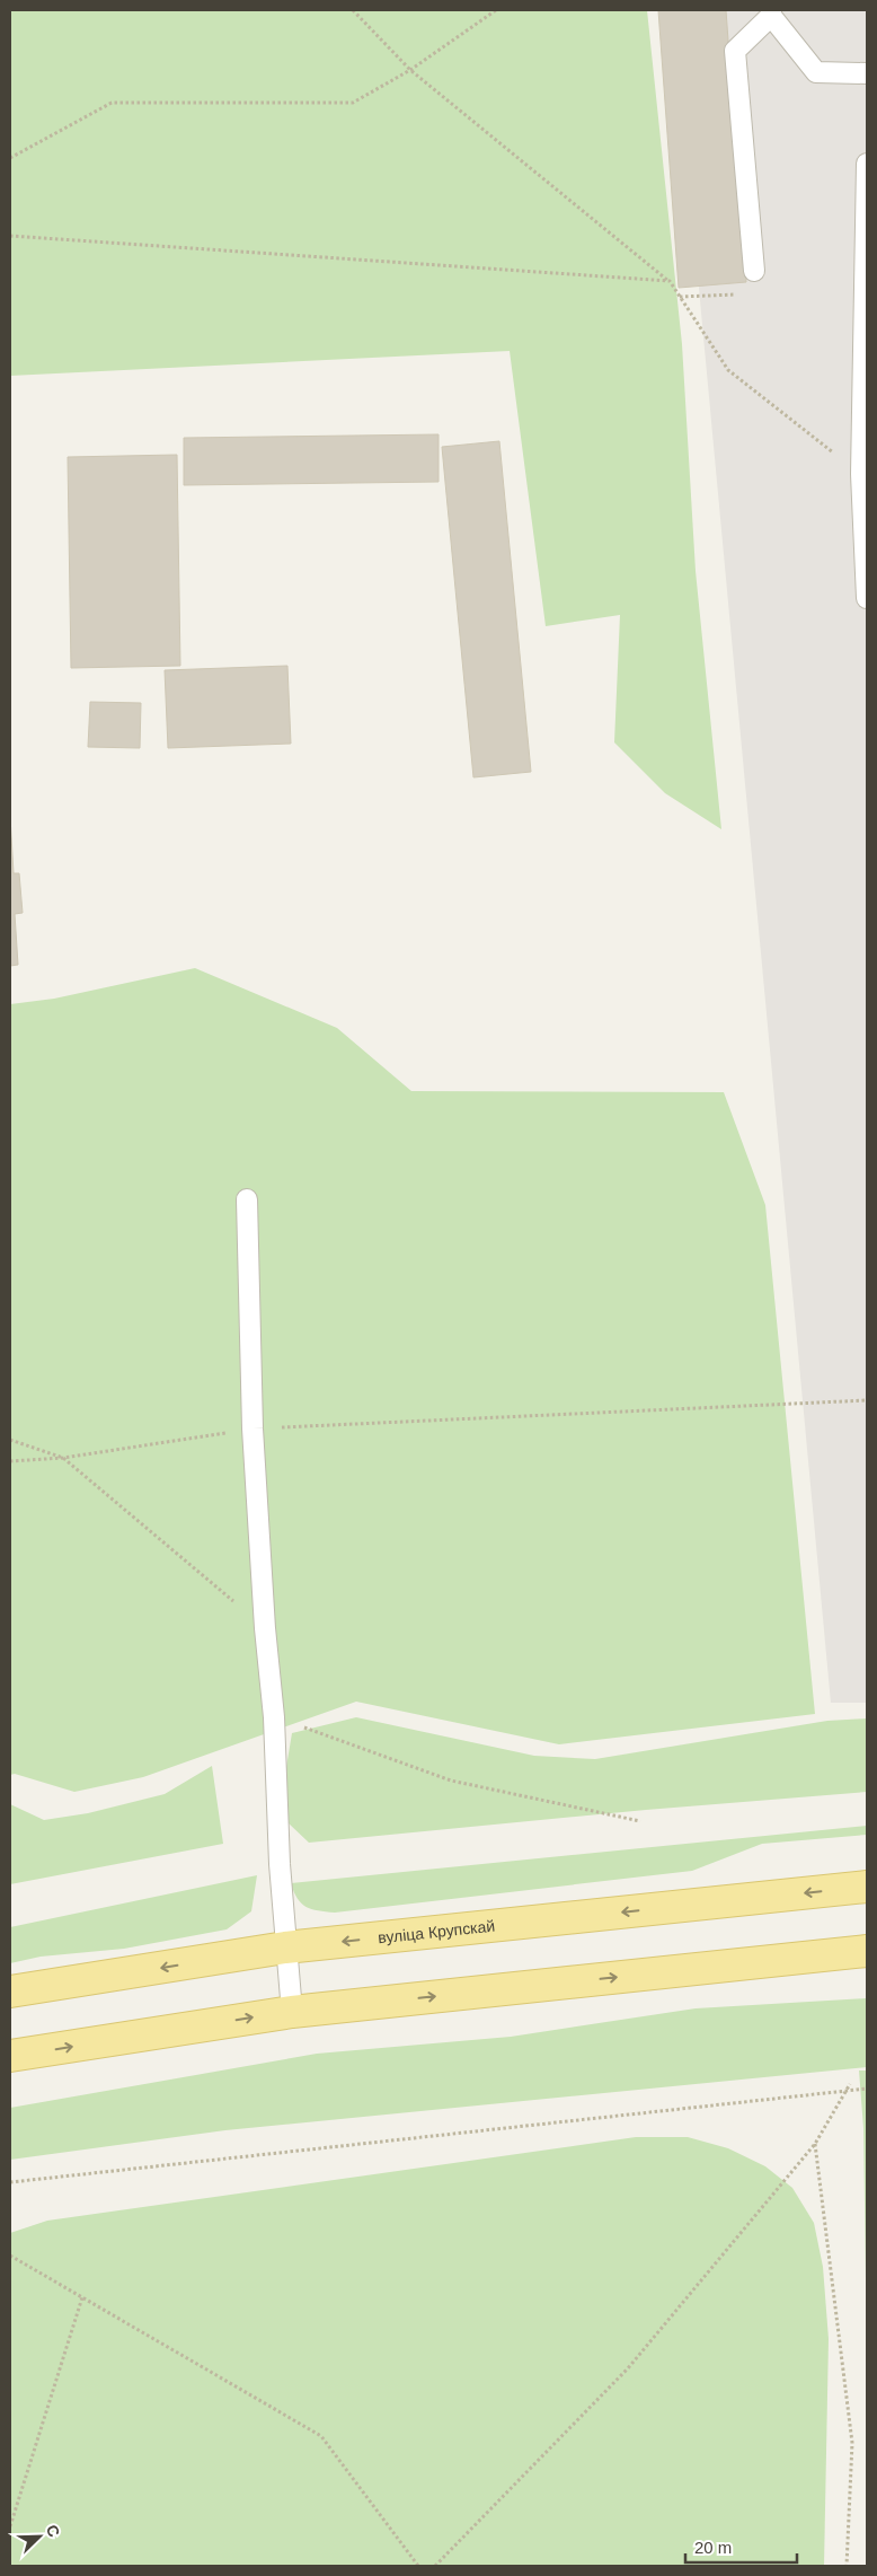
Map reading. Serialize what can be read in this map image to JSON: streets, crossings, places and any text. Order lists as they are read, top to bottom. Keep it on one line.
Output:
{"streets":{"main road":["вуліца Крупскай"]},"scale_bar":"20 m","north":"top right"}
